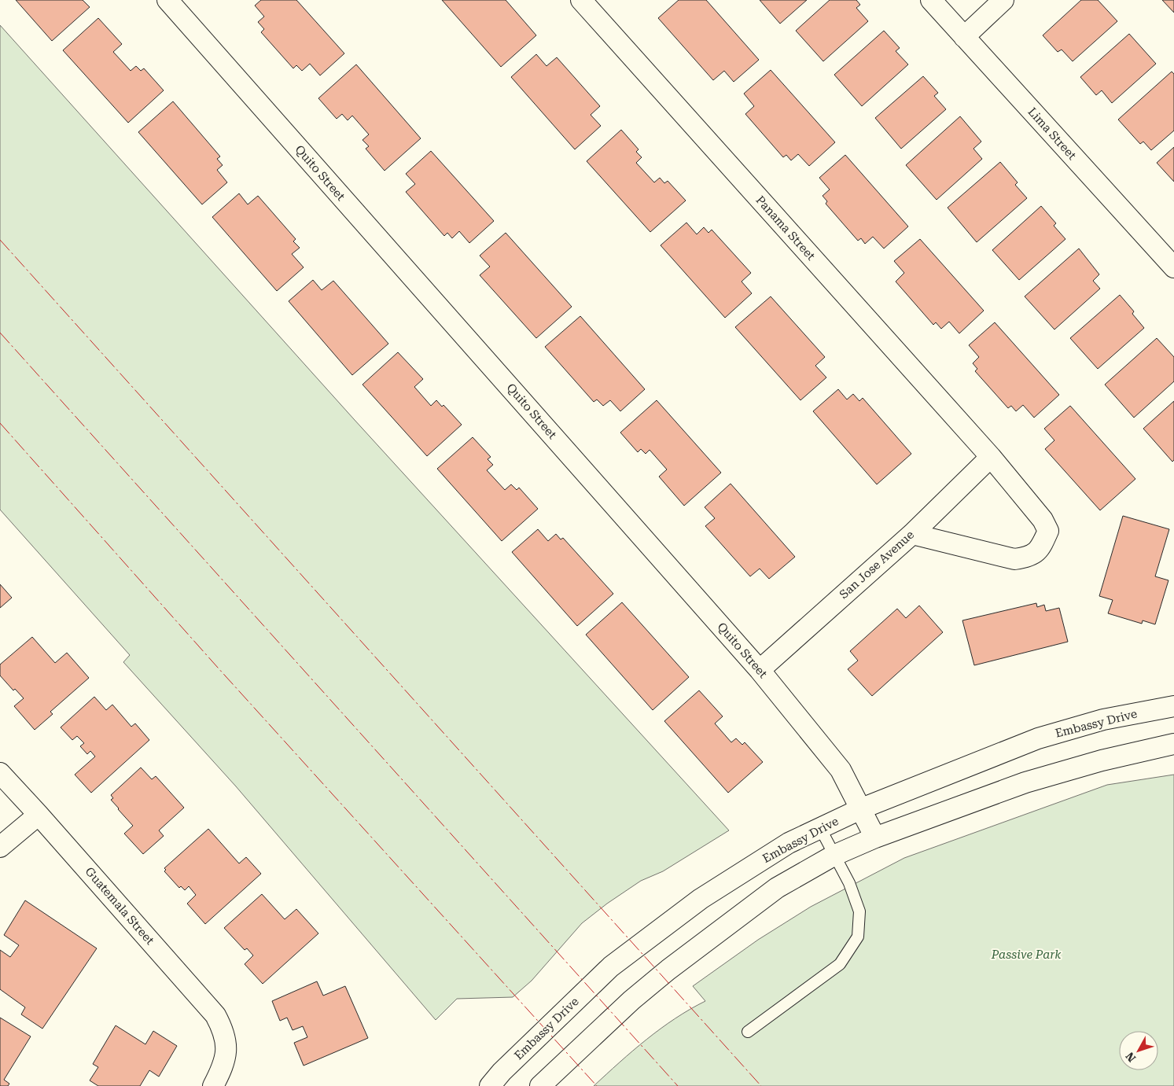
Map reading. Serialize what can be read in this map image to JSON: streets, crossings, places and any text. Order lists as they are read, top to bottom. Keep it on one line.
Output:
{"streets":{"street":["Lima Street","Quito Street","Panama Street","San Jose Avenue","Embassy Drive","Guatemala Street"]},"crossings":[["Quito Street","San Jose Avenue"],["Quito Street","Embassy Drive"],["Panama Street","San Jose Avenue"]],"parks":["Passive Park"],"north":"bottom left"}
